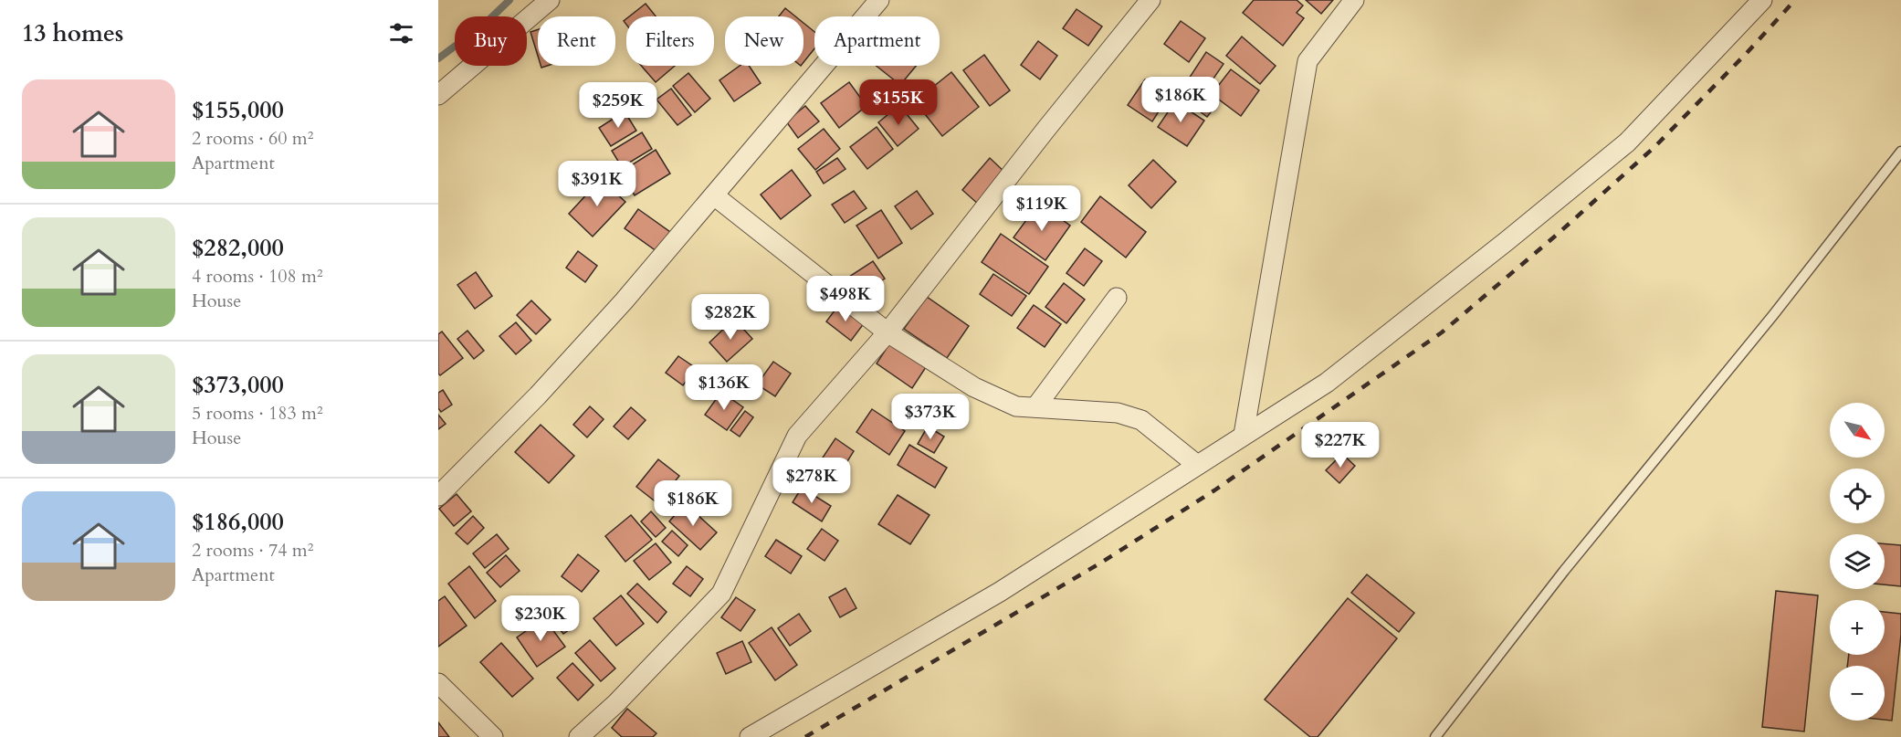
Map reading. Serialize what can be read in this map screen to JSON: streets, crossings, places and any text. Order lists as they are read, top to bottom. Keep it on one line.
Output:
{"north":"bottom right","page":{"heading":"13 homes","chip":["Buy","Rent","Filters","New","Apartment"],"list":[{"name":"$155,000","note":"2 rooms · 60 m² · Apartment"},{"name":"$282,000","note":"4 rooms · 108 m² · House"},{"name":"$373,000","note":"5 rooms · 183 m² · House"},{"name":"$186,000","note":"2 rooms · 74 m² · Apartment"}],"price":["$186K","$155K","$259K","$391K","$119K","$498K","$282K","$136K","$373K","$227K","$278K","$186K","$230K"],"map_buttons":["+","−"]}}
